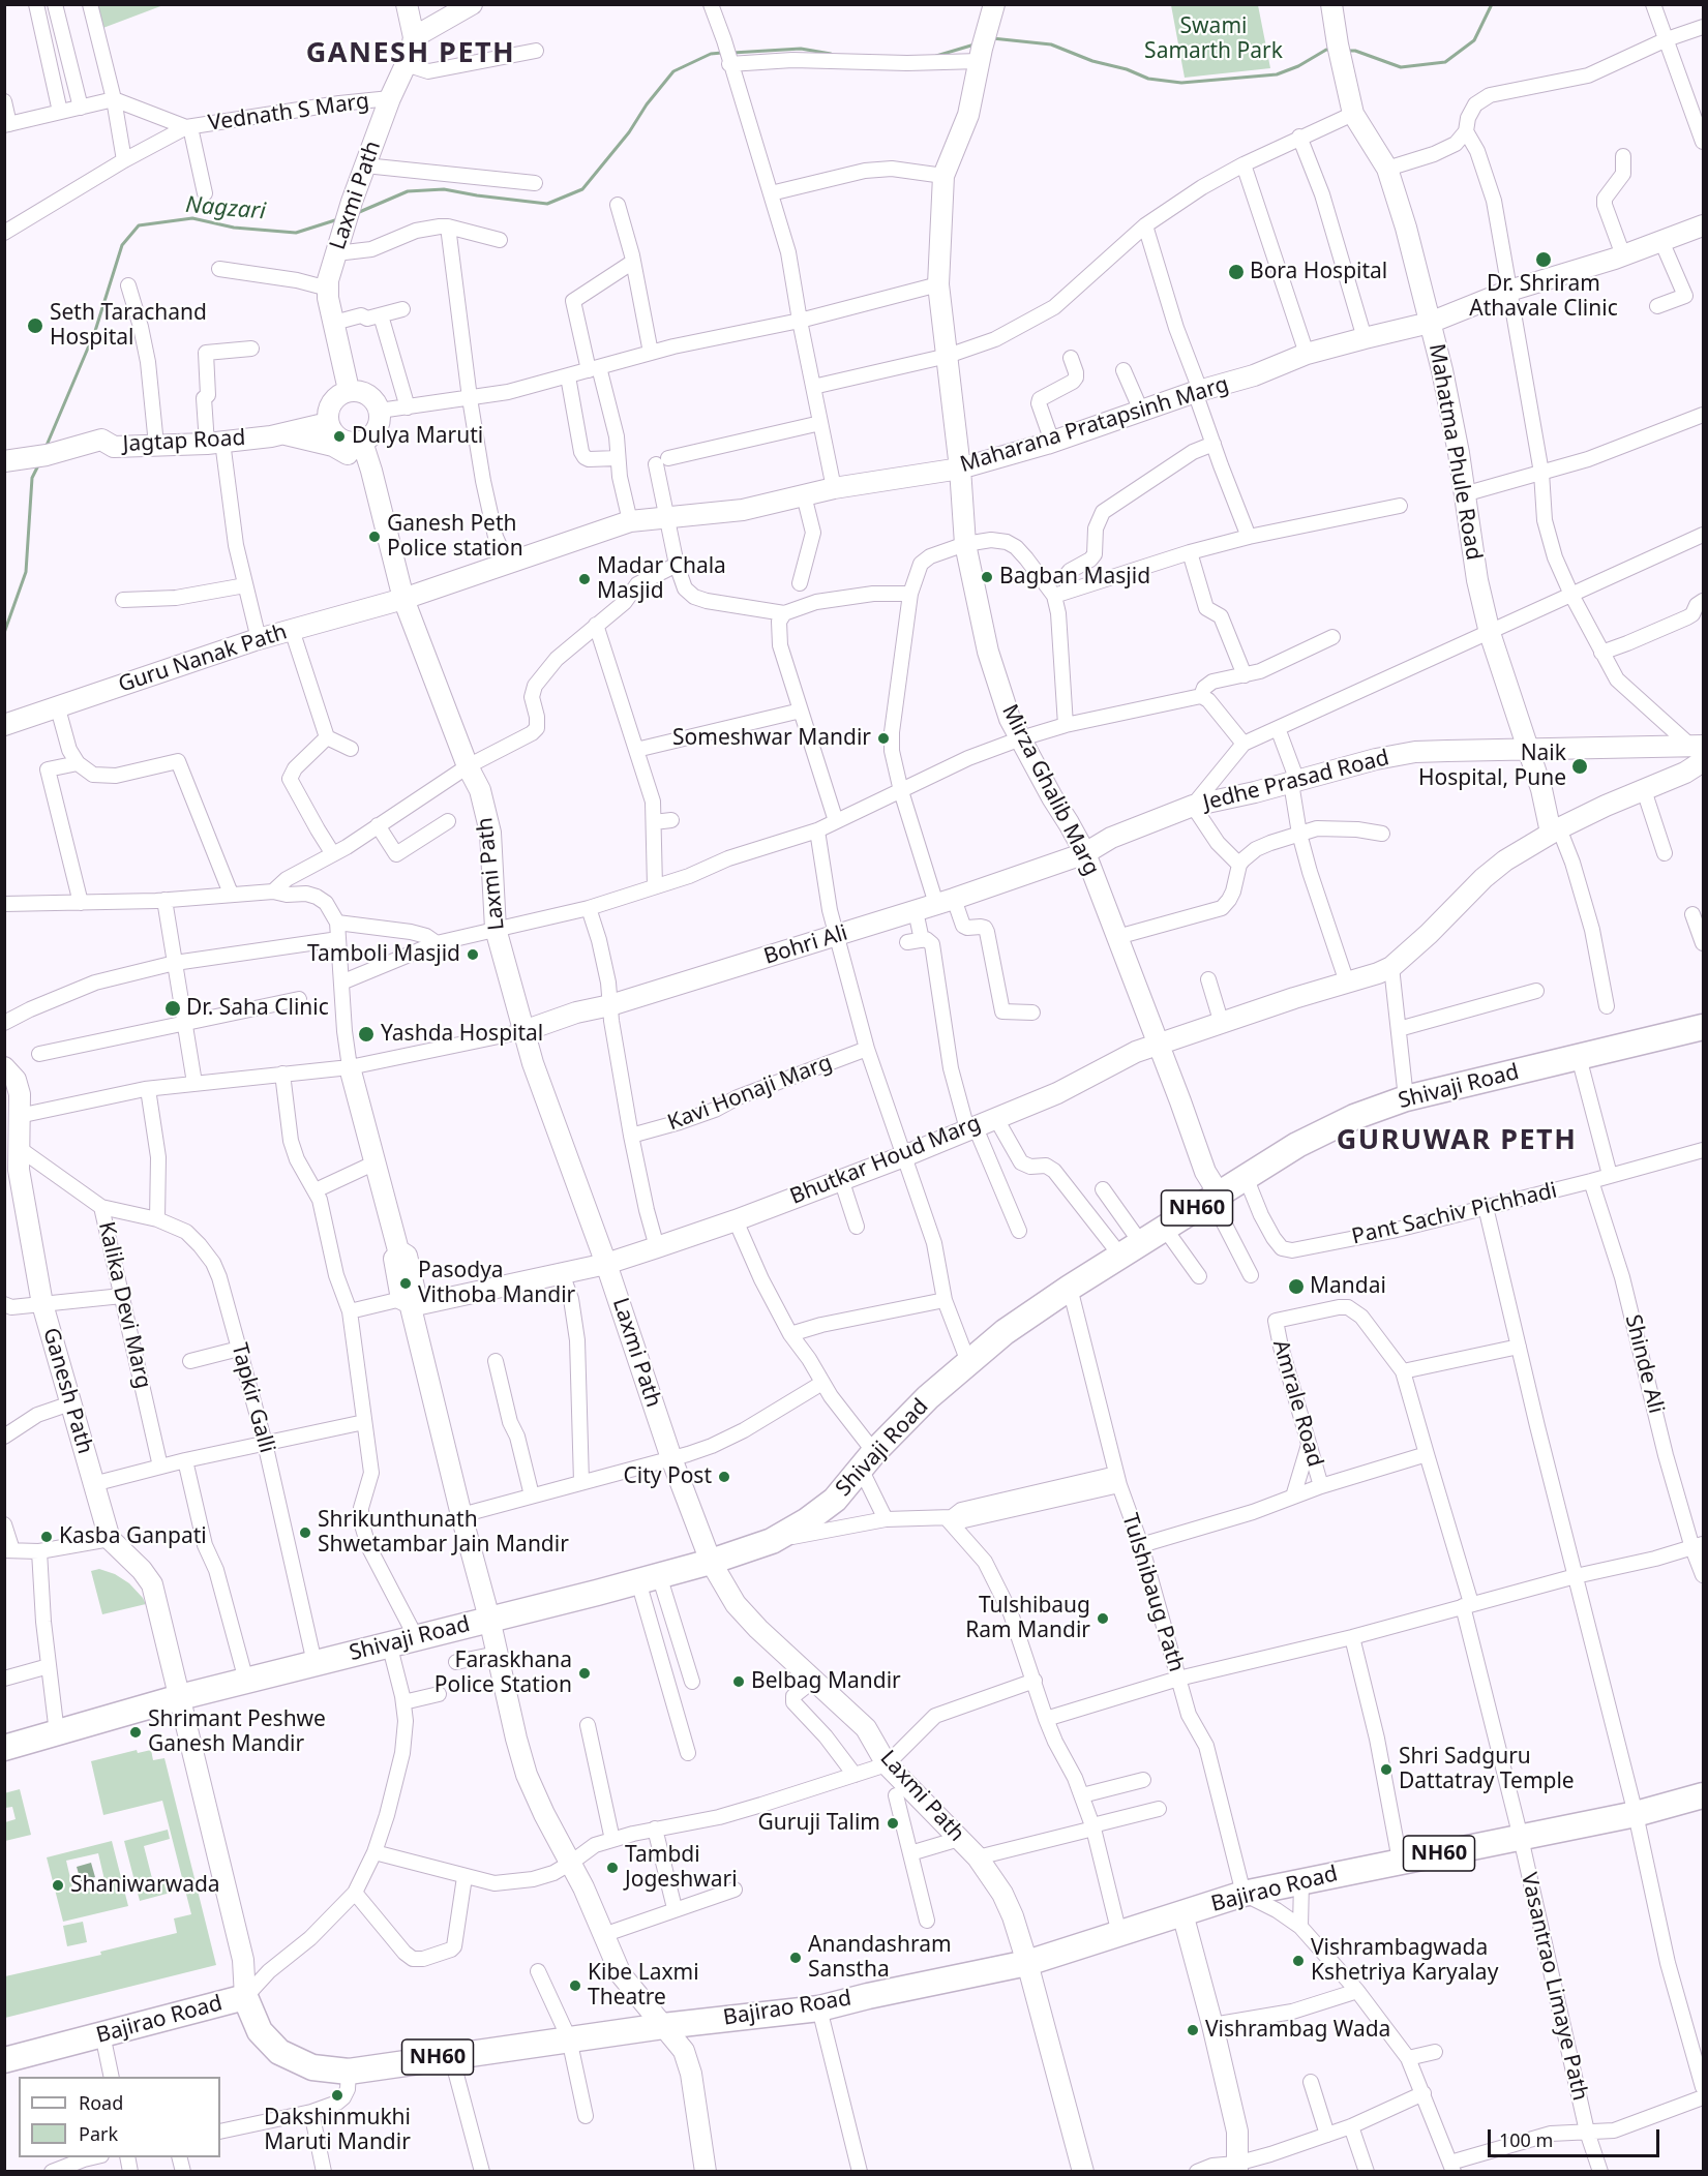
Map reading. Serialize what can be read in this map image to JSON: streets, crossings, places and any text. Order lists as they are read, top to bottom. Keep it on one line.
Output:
{"streets":{"highway":["Shivaji Road","NH60","Bajirao Road"],"street":["Vednath S Marg","Laxmi Path","Maharana Pratapsinh Marg","Jagtap Road","Mahatma Phule Road","Guru Nanak Path","Jedhe Prasad Road","Mirza Ghalib Marg","Bohri Ali","Kavi Honaji Marg","Bhutkar Houd Marg","Pant Sachiv Pichhadi","Kalika Devi Marg","Shinde Ali","Ganesh Path","Tapkir Galli","Amrale Road","Tulshibaug Path","Vasantrao Limaye Path"]},"crossings":[["Vednath S Marg","Laxmi Path"],["Laxmi Path","Maharana Pratapsinh Marg"],["Laxmi Path","Jagtap Road"],["Laxmi Path","Guru Nanak Path"],["Laxmi Path","Bohri Ali"],["Laxmi Path","Shivaji Road"],["Laxmi Path","Bhutkar Houd Marg"],["Laxmi Path","Bajirao Road"],["Maharana Pratapsinh Marg","Mahatma Phule Road"],["Maharana Pratapsinh Marg","Guru Nanak Path"],["Maharana Pratapsinh Marg","Mirza Ghalib Marg"],["Mahatma Phule Road","Jedhe Prasad Road"],["Jedhe Prasad Road","Mirza Ghalib Marg"],["Jedhe Prasad Road","Bohri Ali"],["Mirza Ghalib Marg","Bohri Ali"],["Mirza Ghalib Marg","Shivaji Road"],["Mirza Ghalib Marg","Bhutkar Houd Marg"],["Shivaji Road","Pant Sachiv Pichhadi"],["Shivaji Road","Ganesh Path"],["Shivaji Road","Tapkir Galli"],["Shivaji Road","Tulshibaug Path"],["Pant Sachiv Pichhadi","Shinde Ali"],["Kalika Devi Marg","Ganesh Path"],["Kalika Devi Marg","Tapkir Galli"],["Ganesh Path","Bajirao Road"],["Amrale Road","Vasantrao Limaye Path"],["Tulshibaug Path","Bajirao Road"],["Bajirao Road","Vasantrao Limaye Path"]],"districts":["GANESH PETH","GURUWAR PETH"],"water":["Nagzari"],"parks":["Swami Samarth Park"],"places":["Dr. Shriram Athavale Clinic","Bora Hospital","Seth Tarachand Hospital","Dulya Maruti","Ganesh Peth Police station","Bagban Masjid","Madar Chala Masjid","Someshwar Mandir","Naik Hospital, Pune","Tamboli Masjid","Dr. Saha Clinic","Yashda Hospital","Pasodya Vithoba Mandir","Mandai","City Post","Shrikunthunath Shwetambar Jain Mandir","Kasba Ganpati","Tulshibaug Ram Mandir","Faraskhana Police Station","Belbag Mandir","Shrimant Peshwe Ganesh Mandir","Shri Sadguru Dattatray Temple","Guruji Talim","Tambdi Jogeshwari","Shaniwarwada","Anandashram Sanstha","Vishrambagwada Kshetriya Karyalay","Kibe Laxmi Theatre","Vishrambag Wada","Dakshinmukhi Maruti Mandir"],"legend":["Road","Park"],"scale_bar":"100 m"}
